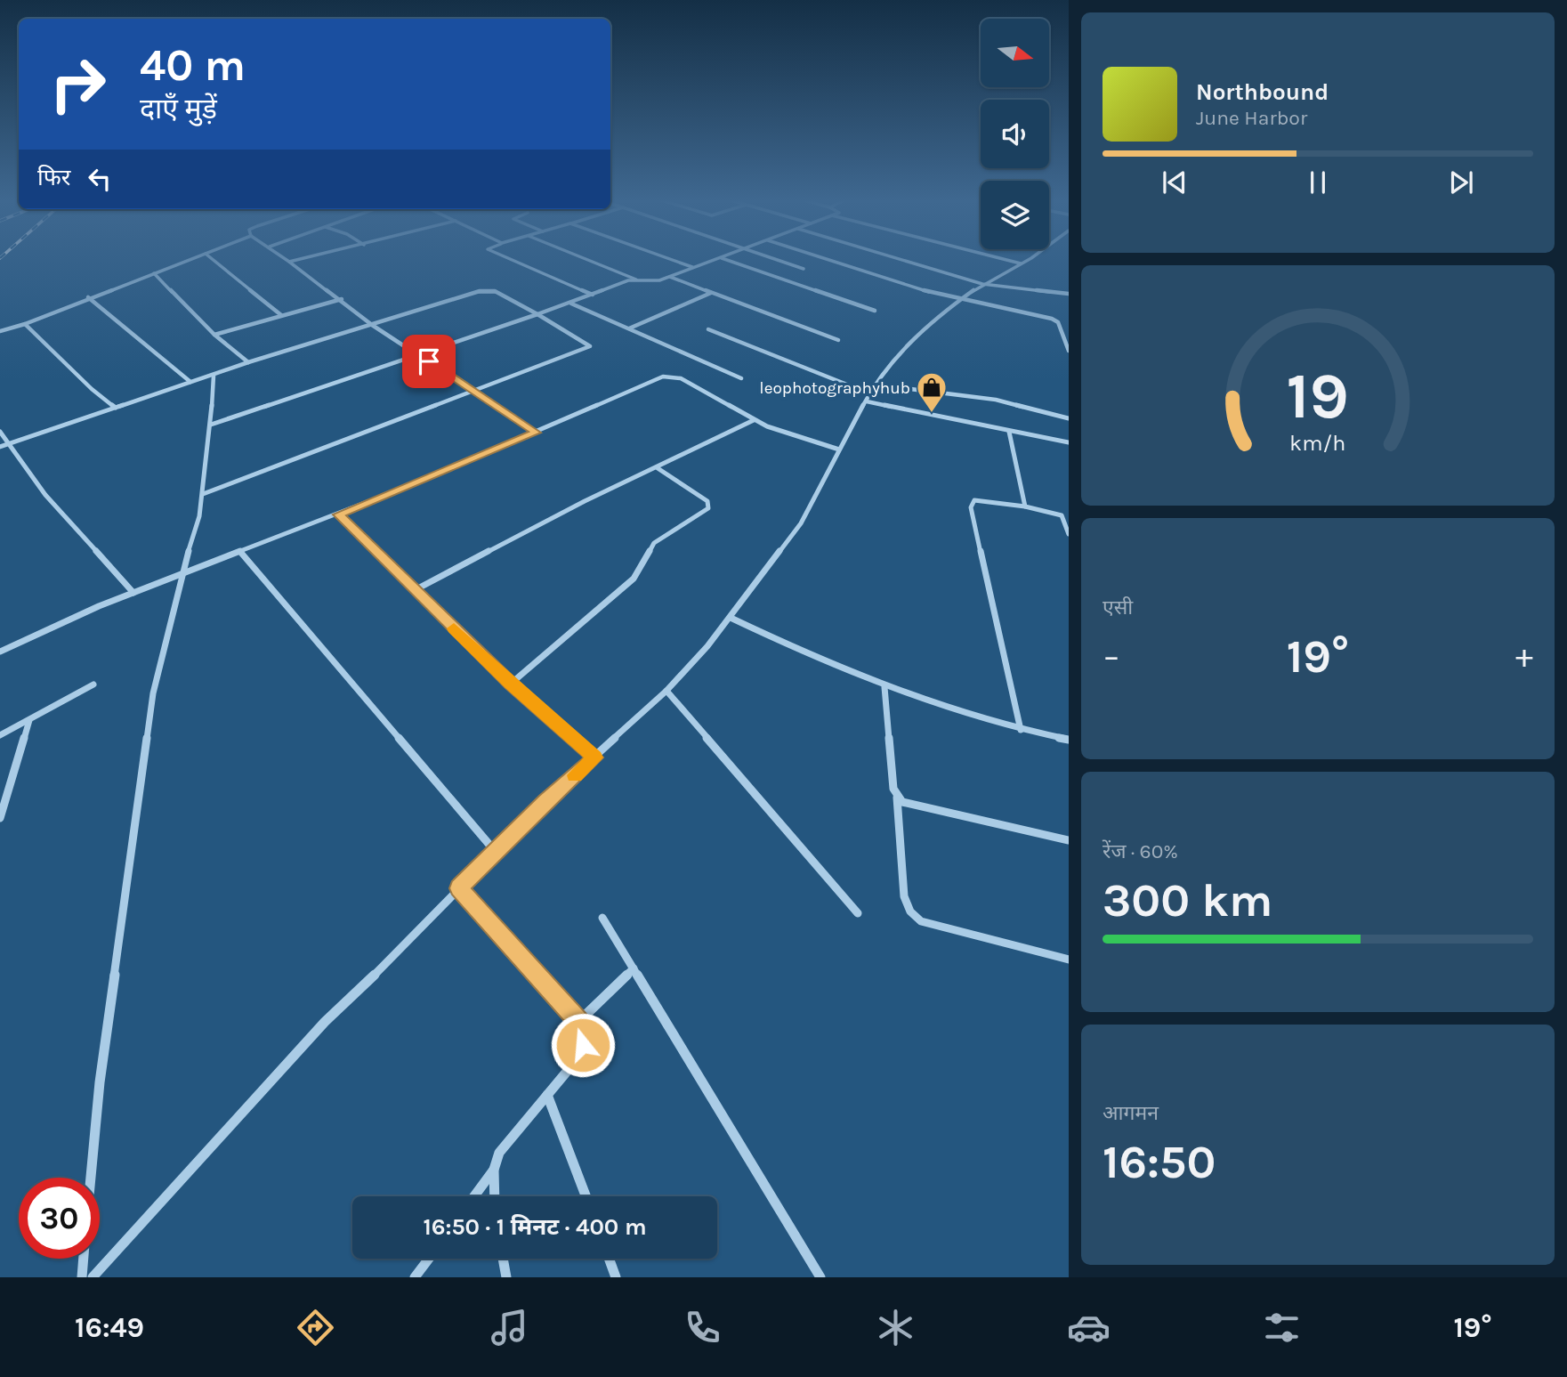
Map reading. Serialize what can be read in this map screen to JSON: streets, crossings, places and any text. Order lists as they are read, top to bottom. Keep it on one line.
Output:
{"places":{"shop":["leophotographyhub"]},"north":"right","page":{"turn":["40 m","दाएँ मुड़ें"],"song":["Northbound","June Harbor"],"then":"फिर","tile":["एसी",["रेंज · 60%","300 km"],["आगमन","16:50"]],"heat":["−","19°","+"],"limit":"30","trip":"16:50 · 1 मिनट · 400 m","tabs":["16:49","19°"],"gauge":["19","km/h"]}}
